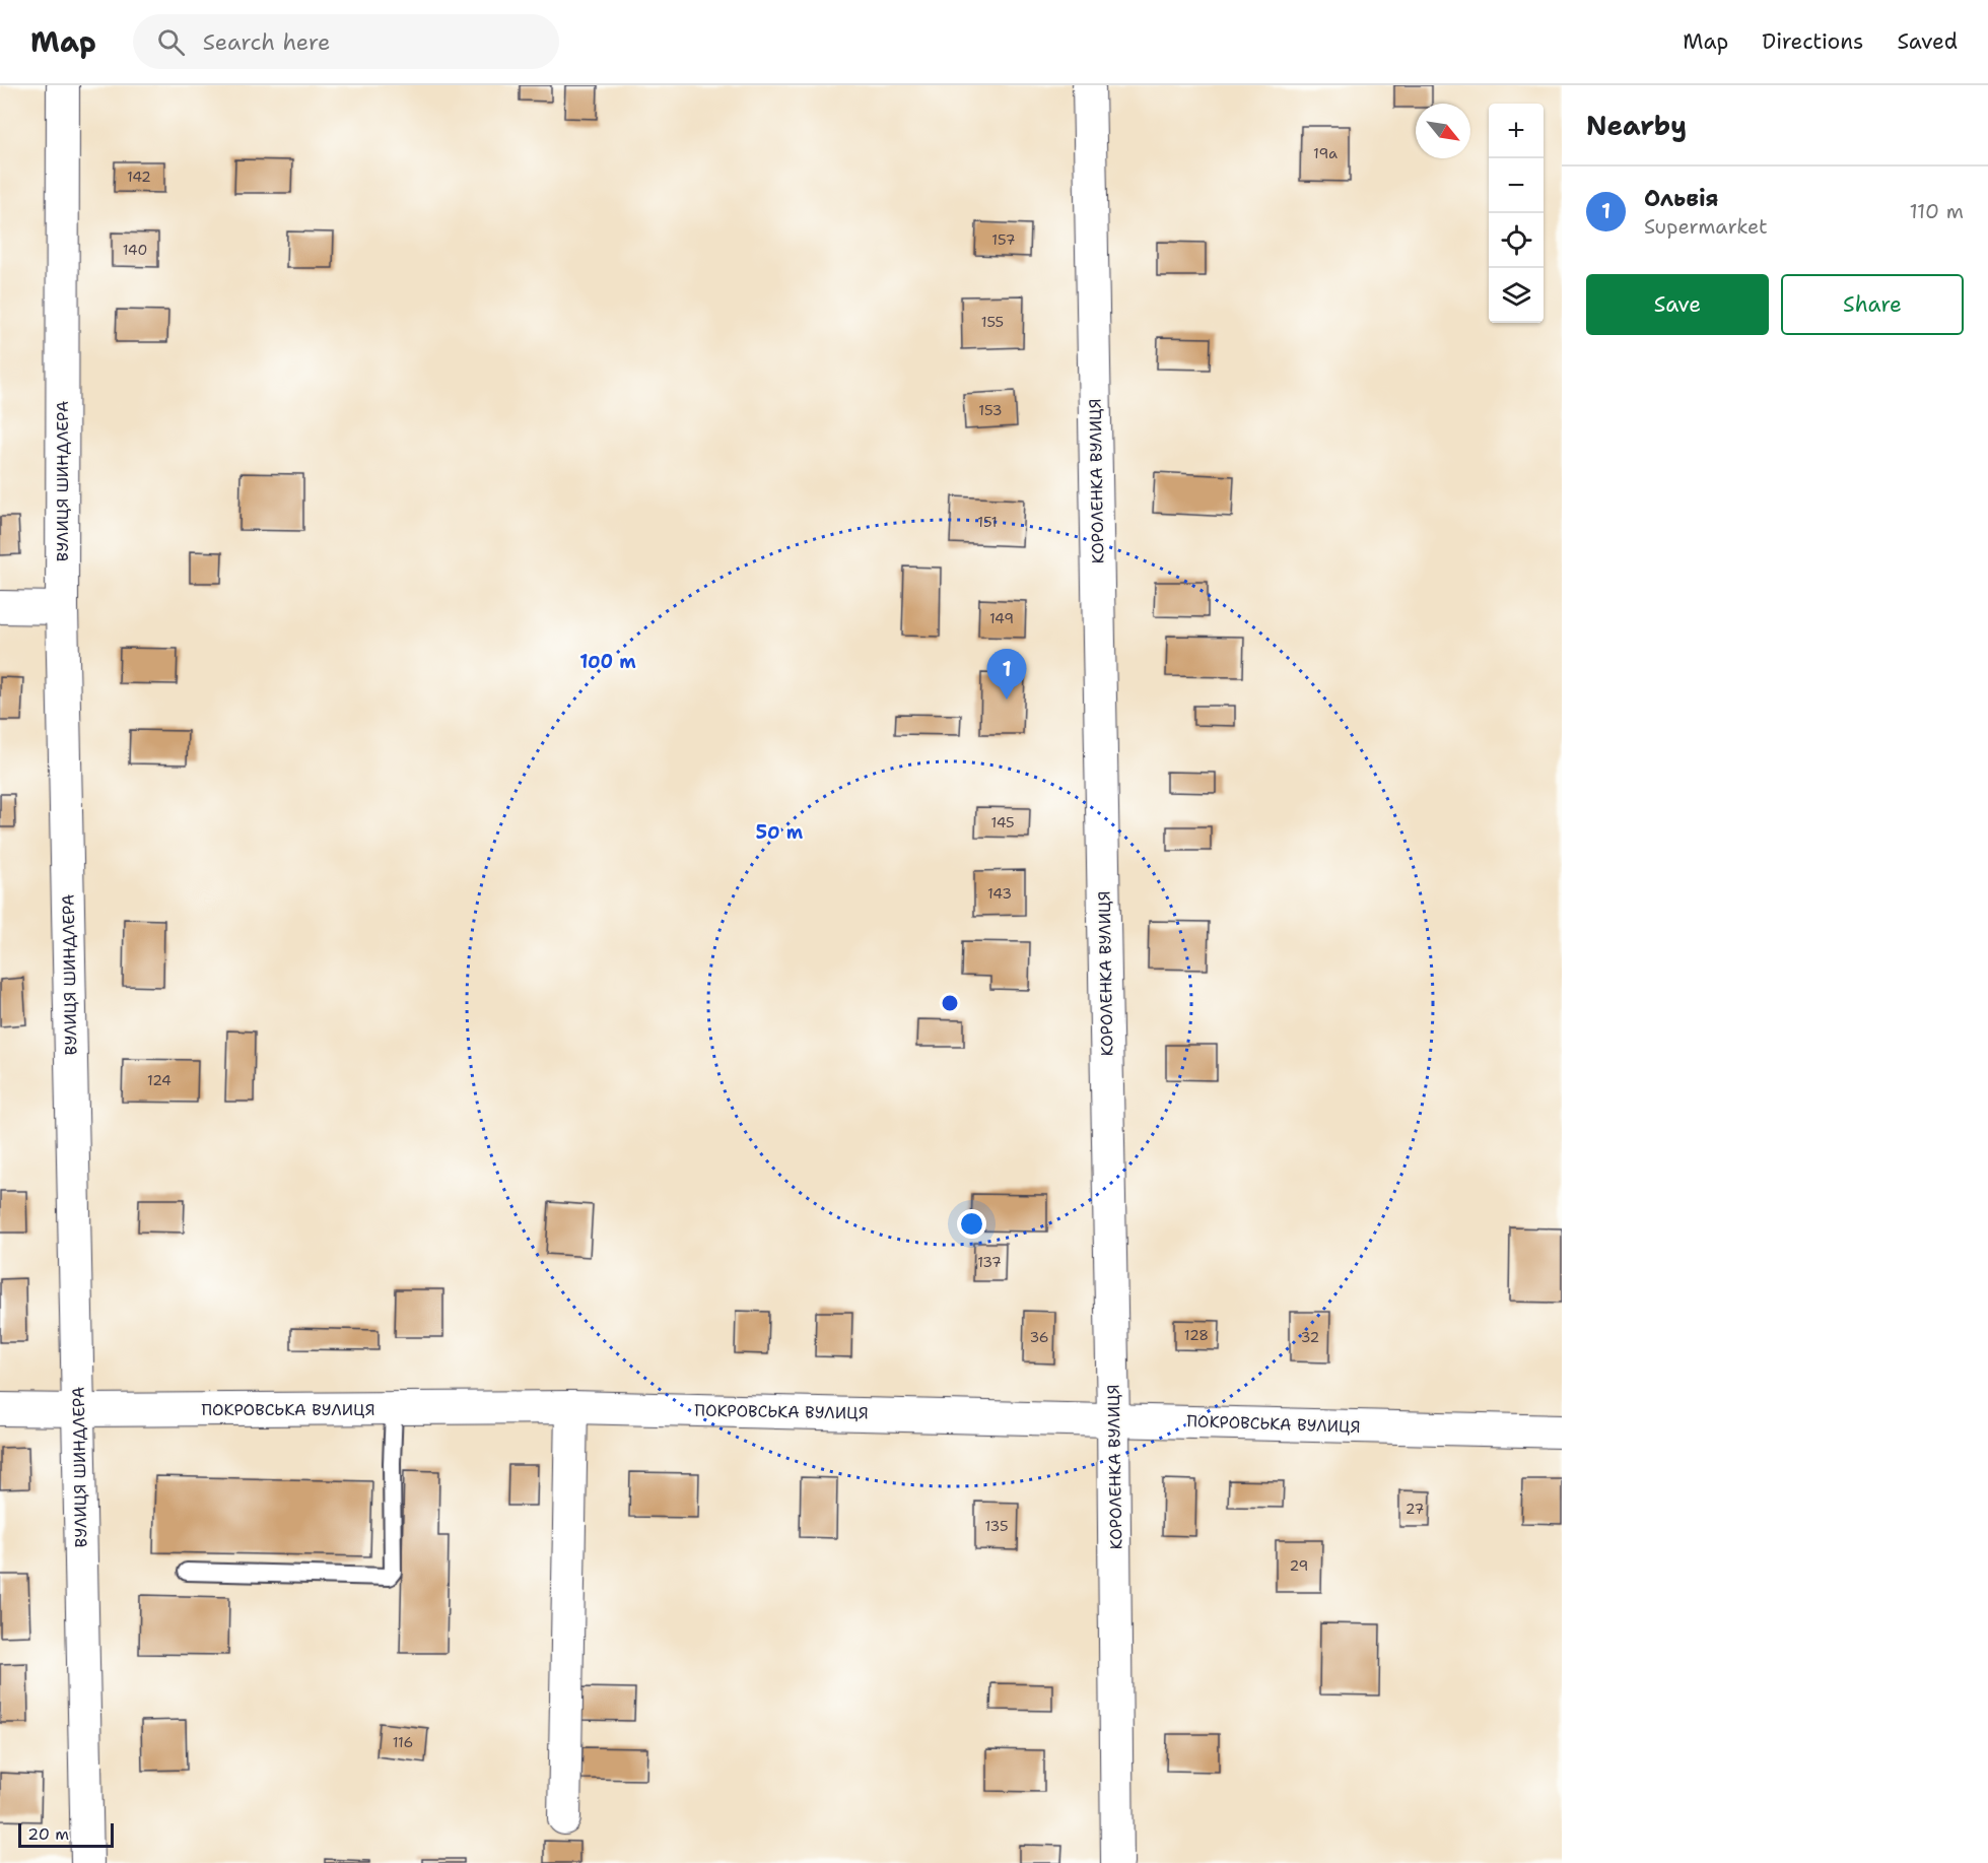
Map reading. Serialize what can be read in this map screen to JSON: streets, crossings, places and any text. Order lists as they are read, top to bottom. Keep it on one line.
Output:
{"streets":{"street":["ВУЛИЦЯ ШИНДЛЕРА","КОРОЛЕНКА ВУЛИЦЯ","ПОКРОВСЬКА ВУЛИЦЯ"]},"crossings":[["ВУЛИЦЯ ШИНДЛЕРА","ПОКРОВСЬКА ВУЛИЦЯ"],["КОРОЛЕНКА ВУЛИЦЯ","ПОКРОВСЬКА ВУЛИЦЯ"]],"house_numbers":["19а","142","157","140","155","153","151","149","145","143","124","137","128","36","32","27","135","29","116"],"scale_bar":"20 m","north":"bottom right","page":{"header":"Map","search":"Search here","nav":["Map","Directions","Saved"],"heading":"Nearby","map_buttons":["+","−"],"list":[{"mark":"1","name":"Ольвія","note":"Supermarket","value":"110 m"}],"buttons":["Save","Share"],"pins":"1","scale":"20 m"},"rings":["100 m","50 m"]}
